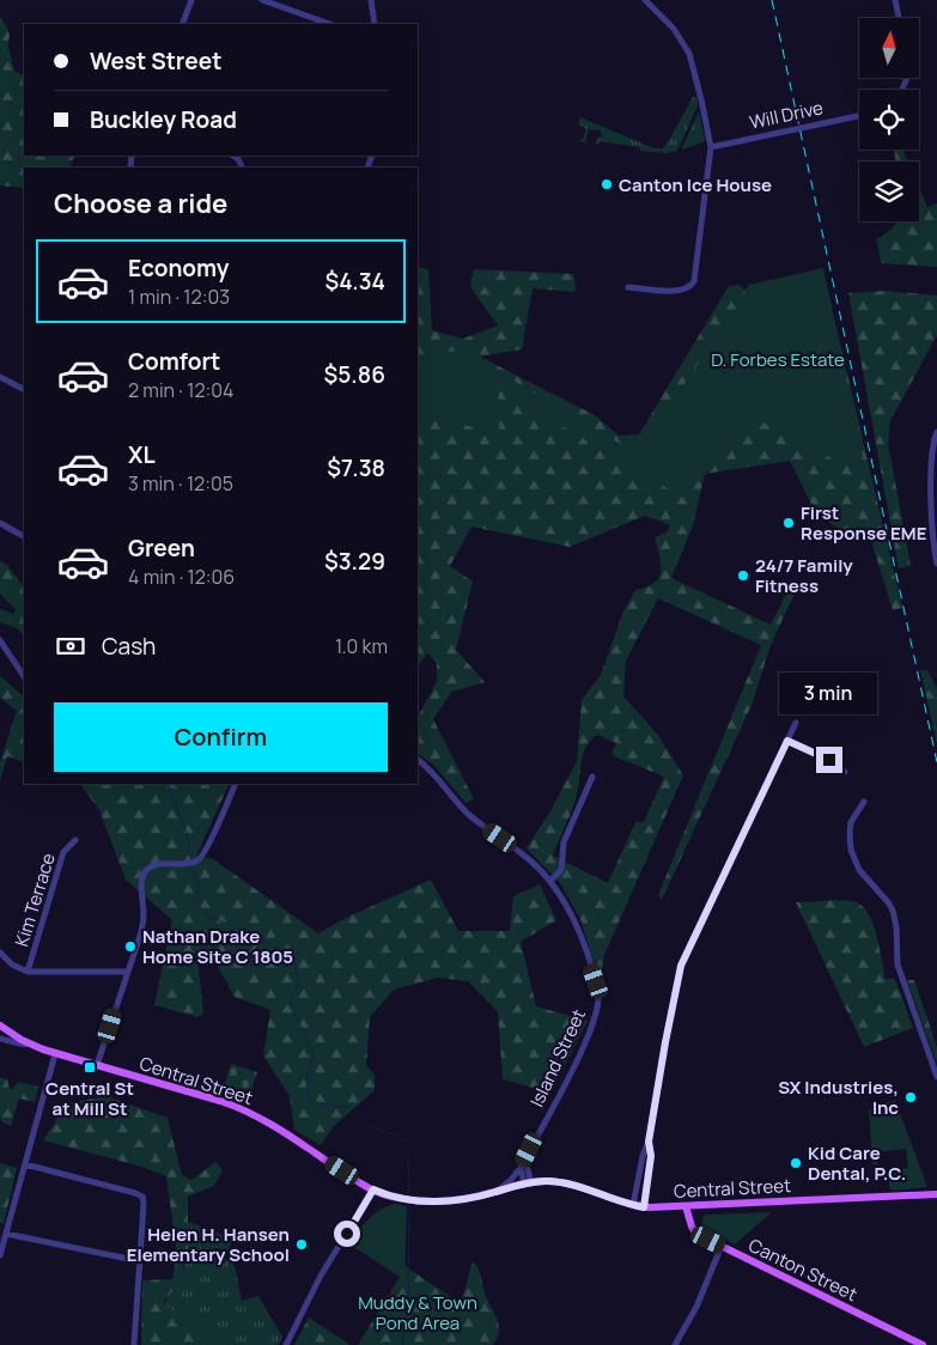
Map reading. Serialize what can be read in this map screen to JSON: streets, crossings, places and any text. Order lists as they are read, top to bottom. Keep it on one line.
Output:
{"streets":{"main road":["Central Street","Canton Street"],"street":["Will Drive","Kim Terrace","Island Street"]},"crossings":[["Island Street","Central Street"],["Central Street","Canton Street"]],"parks":["D. Forbes Estate","Muddy & Town Pond Area"],"places":{"other":["Canton Ice House","First Response EME","24/7 Family Fitness","Nathan Drake Home Site C 1805","SX Industries, Inc","Kid Care Dental, P.C.","Helen H. Hansen Elementary School"],"transit":["Central St at Mill St"]},"north":"top","page":{"banner":["West Street","Buckley Road"],"heading":"Choose a ride","list":[{"name":"Economy","note":"1 min · 12:03","value":"$4.34"},{"name":"Comfort","note":"2 min · 12:04","value":"$5.86"},{"name":"XL","note":"3 min · 12:05","value":"$7.38"},{"name":"Green","note":"4 min · 12:06","value":"$3.29"}],"pay":["Cash","1.0 km"],"bubble":"3 min","buttons":"Confirm"}}
